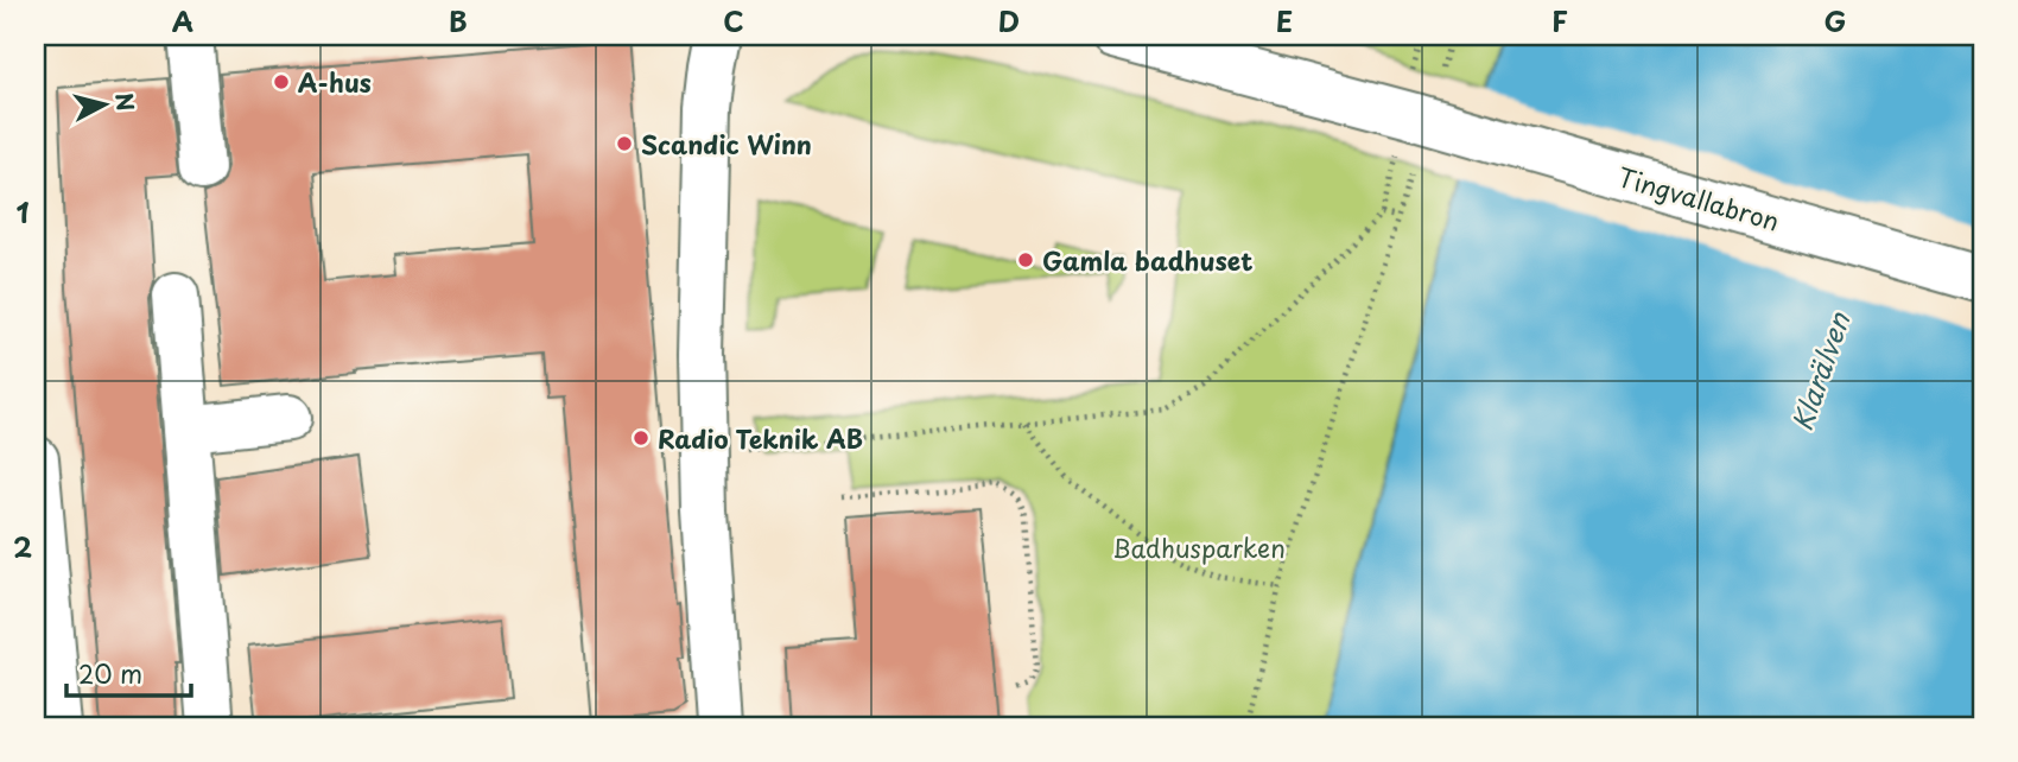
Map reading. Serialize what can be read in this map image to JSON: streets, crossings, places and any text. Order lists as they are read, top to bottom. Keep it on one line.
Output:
{"streets":{"street":["Tingvallabron"]},"water":["Klarälven"],"parks":["Badhusparken"],"places":["A-hus","Scandic Winn","Gamla badhuset","Radio Teknik AB"],"scale_bar":"20 m","north":"right","grid":{"columns":["A","B","C","D","E","F","G"],"rows":["1","2"]}}
